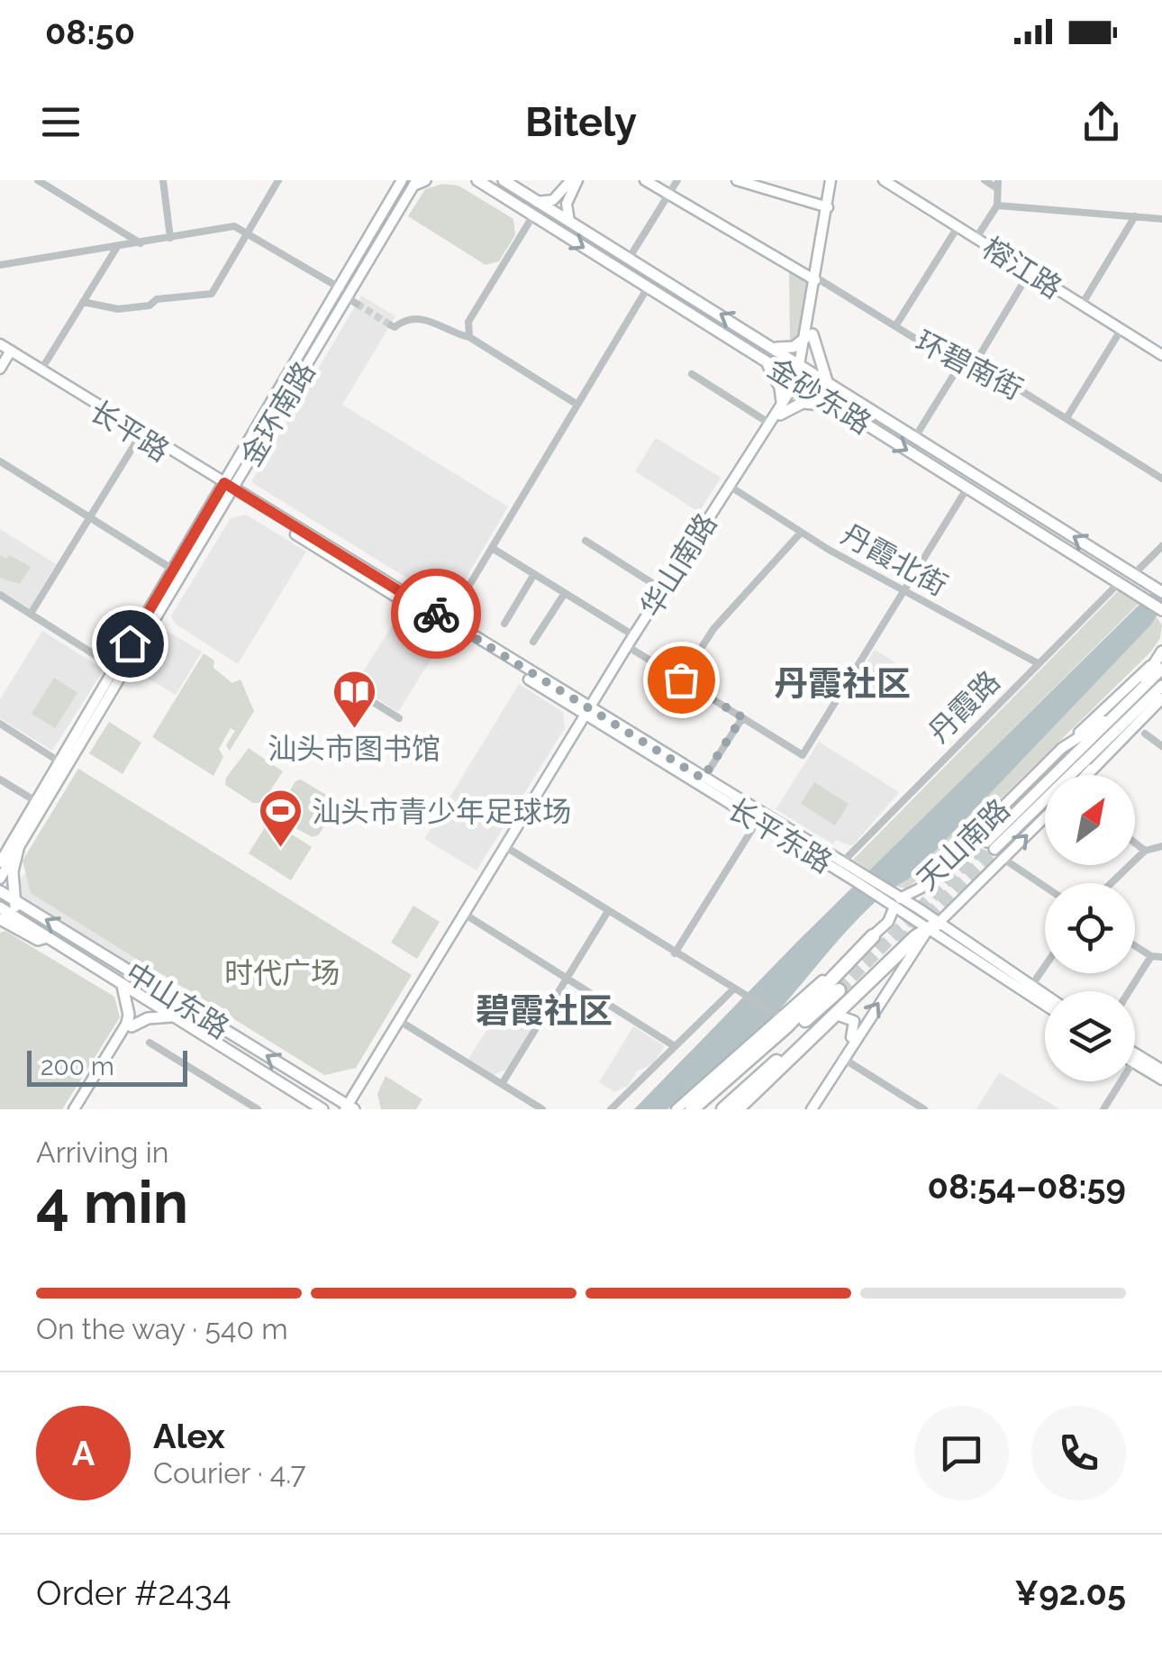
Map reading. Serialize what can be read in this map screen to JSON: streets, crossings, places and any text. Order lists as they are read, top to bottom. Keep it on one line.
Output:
{"streets":{"main road":["金砂东路","天山南路","中山东路"],"street":["榕江路","环碧南街","金环南路","长平路","丹霞北街","华山南路","丹霞路","长平东路"]},"crossings":[["环碧南街","华山南路"],["金砂东路","华山南路"],["金砂东路","丹霞路"],["金环南路","长平路"],["金环南路","长平东路"],["长平路","长平东路"],["丹霞北街","华山南路"],["丹霞北街","丹霞路"],["华山南路","长平东路"],["华山南路","中山东路"],["丹霞路","长平东路"],["长平东路","天山南路"]],"districts":["丹霞社区","碧霞社区"],"parks":["时代广场"],"places":{"library":["汕头市图书馆"],"sports":["汕头市青少年足球场"]},"scale_bar":"200 m","north":"top right","page":{"status":"08:50","header":"Bitely","scale":"200 m","heading":["4 min","Arriving in","08:54–08:59"],"panel":["Alex","Courier · 4.7","Order #2434","¥92.05"],"bar":"On the way · 540 m","round":"A"}}
